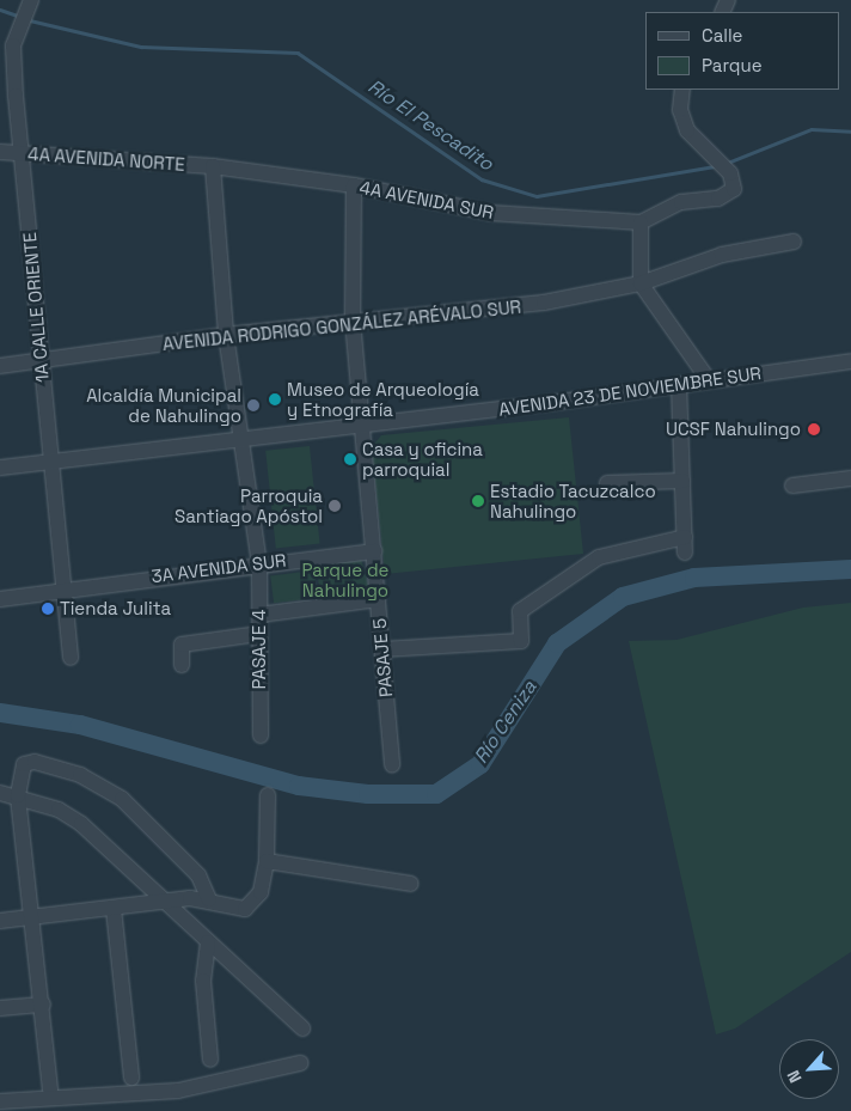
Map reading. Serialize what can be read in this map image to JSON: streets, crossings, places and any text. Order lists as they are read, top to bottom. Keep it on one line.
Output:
{"streets":{"street":["4A AVENIDA NORTE","4A AVENIDA SUR","1A CALLE ORIENTE","AVENIDA RODRIGO GONZÁLEZ ARÉVALO SUR","AVENIDA 23 DE NOVIEMBRE SUR","3A AVENIDA SUR","PASAJE 4","PASAJE 5"]},"crossings":[["4A AVENIDA NORTE","4A AVENIDA SUR"],["4A AVENIDA NORTE","1A CALLE ORIENTE"],["4A AVENIDA NORTE","PASAJE 4"],["4A AVENIDA SUR","PASAJE 4"],["4A AVENIDA SUR","PASAJE 5"],["1A CALLE ORIENTE","AVENIDA RODRIGO GONZÁLEZ ARÉVALO SUR"],["1A CALLE ORIENTE","AVENIDA 23 DE NOVIEMBRE SUR"],["1A CALLE ORIENTE","3A AVENIDA SUR"],["AVENIDA RODRIGO GONZÁLEZ ARÉVALO SUR","PASAJE 4"],["AVENIDA RODRIGO GONZÁLEZ ARÉVALO SUR","PASAJE 5"],["AVENIDA 23 DE NOVIEMBRE SUR","PASAJE 4"],["AVENIDA 23 DE NOVIEMBRE SUR","PASAJE 5"],["3A AVENIDA SUR","PASAJE 4"],["3A AVENIDA SUR","PASAJE 5"]],"water":["Río El Pescadito","Río Ceniza"],"parks":["Parque de Nahulingo"],"places":["Museo de Arqueología y Etnografía","Alcaldía Municipal de Nahulingo","UCSF Nahulingo","Casa y oficina parroquial","Estadio Tacuzcalco Nahulingo","Parroquia Santiago Apóstol","Tienda Julita"],"legend":["Calle","Parque"],"north":"bottom left"}
